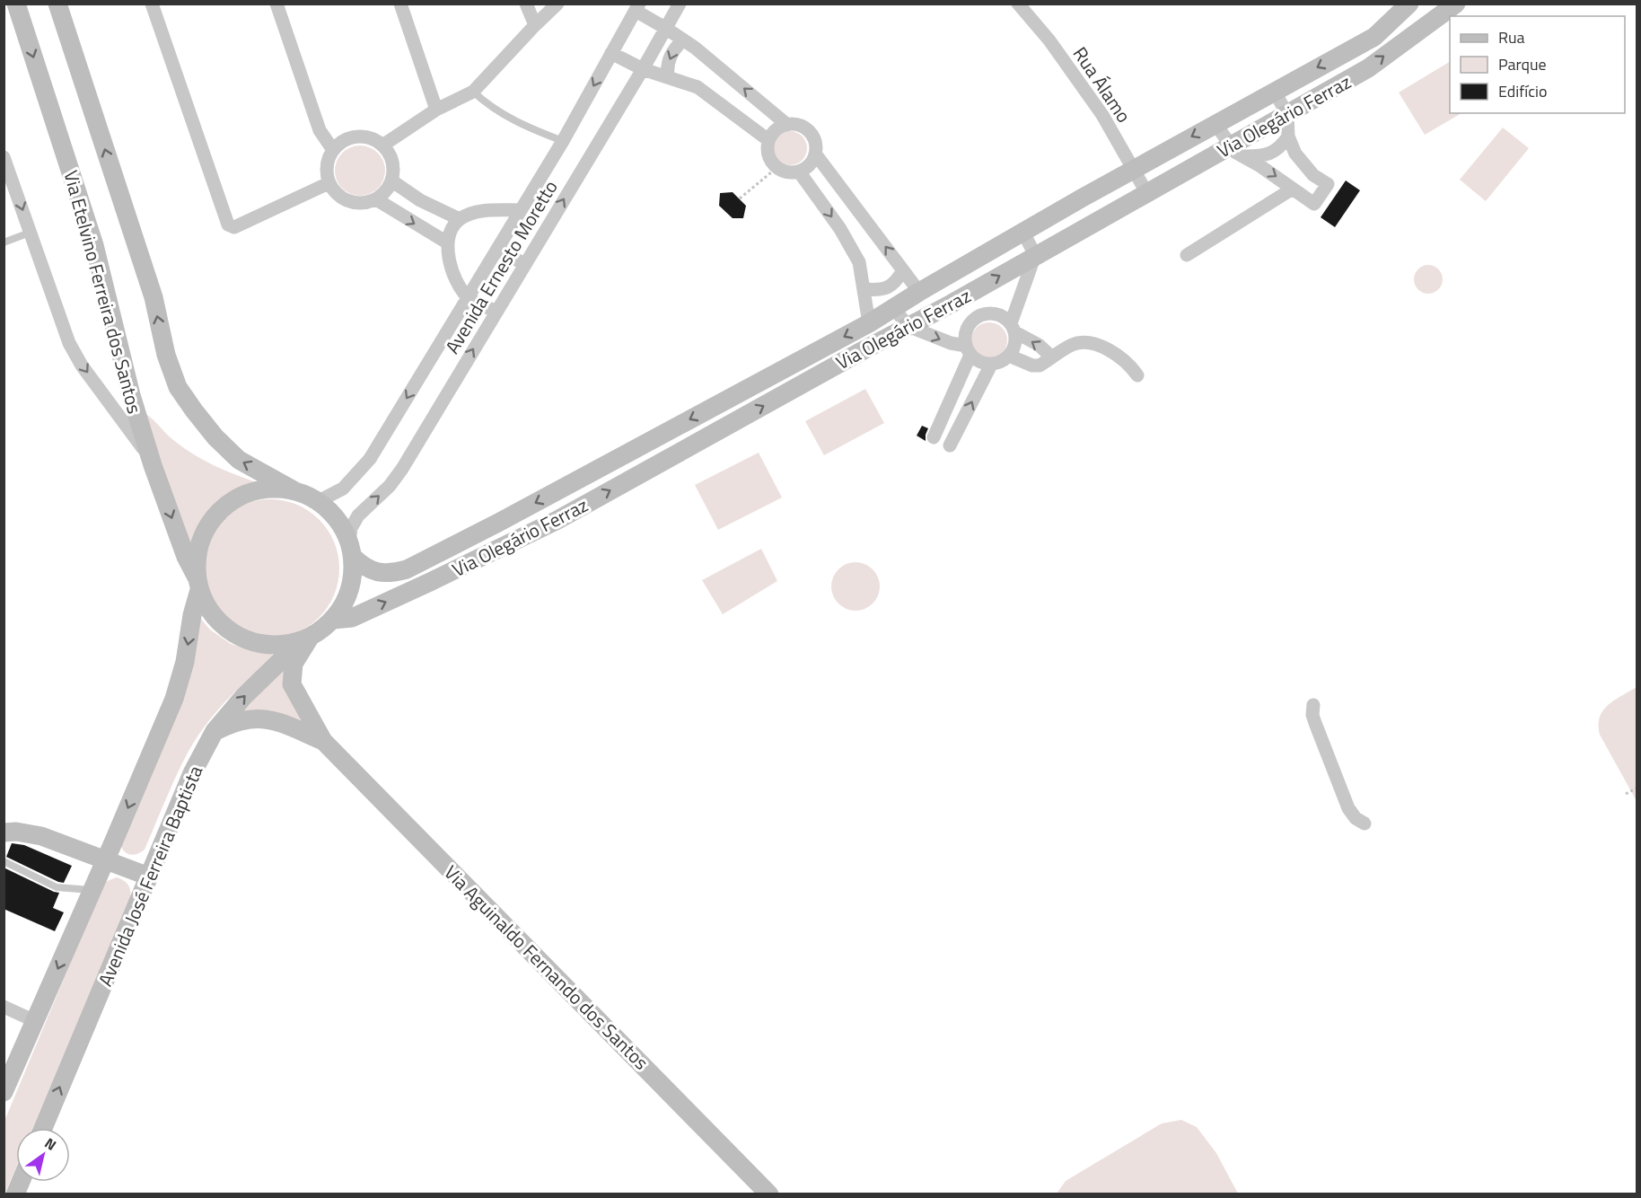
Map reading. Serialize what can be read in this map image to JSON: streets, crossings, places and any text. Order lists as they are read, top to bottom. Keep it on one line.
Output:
{"streets":{"main road":["Via Olegário Ferraz","Via Etelvino Ferreira dos Santos","Avenida José Ferreira Baptista","Via Aguinaldo Fernando dos Santos"],"street":["Rua Álamo","Avenida Ernesto Moretto"]},"crossings":[["Rua Álamo","Via Olegário Ferraz"],["Via Olegário Ferraz","Avenida Ernesto Moretto"],["Via Olegário Ferraz","Via Etelvino Ferreira dos Santos"],["Via Olegário Ferraz","Avenida José Ferreira Baptista"],["Via Olegário Ferraz","Via Aguinaldo Fernando dos Santos"],["Avenida Ernesto Moretto","Via Etelvino Ferreira dos Santos"],["Avenida Ernesto Moretto","Avenida José Ferreira Baptista"],["Avenida Ernesto Moretto","Via Aguinaldo Fernando dos Santos"],["Via Etelvino Ferreira dos Santos","Avenida José Ferreira Baptista"],["Via Etelvino Ferreira dos Santos","Via Aguinaldo Fernando dos Santos"],["Avenida José Ferreira Baptista","Via Aguinaldo Fernando dos Santos"]],"legend":["Rua","Parque","Edifício"],"north":"top right"}
